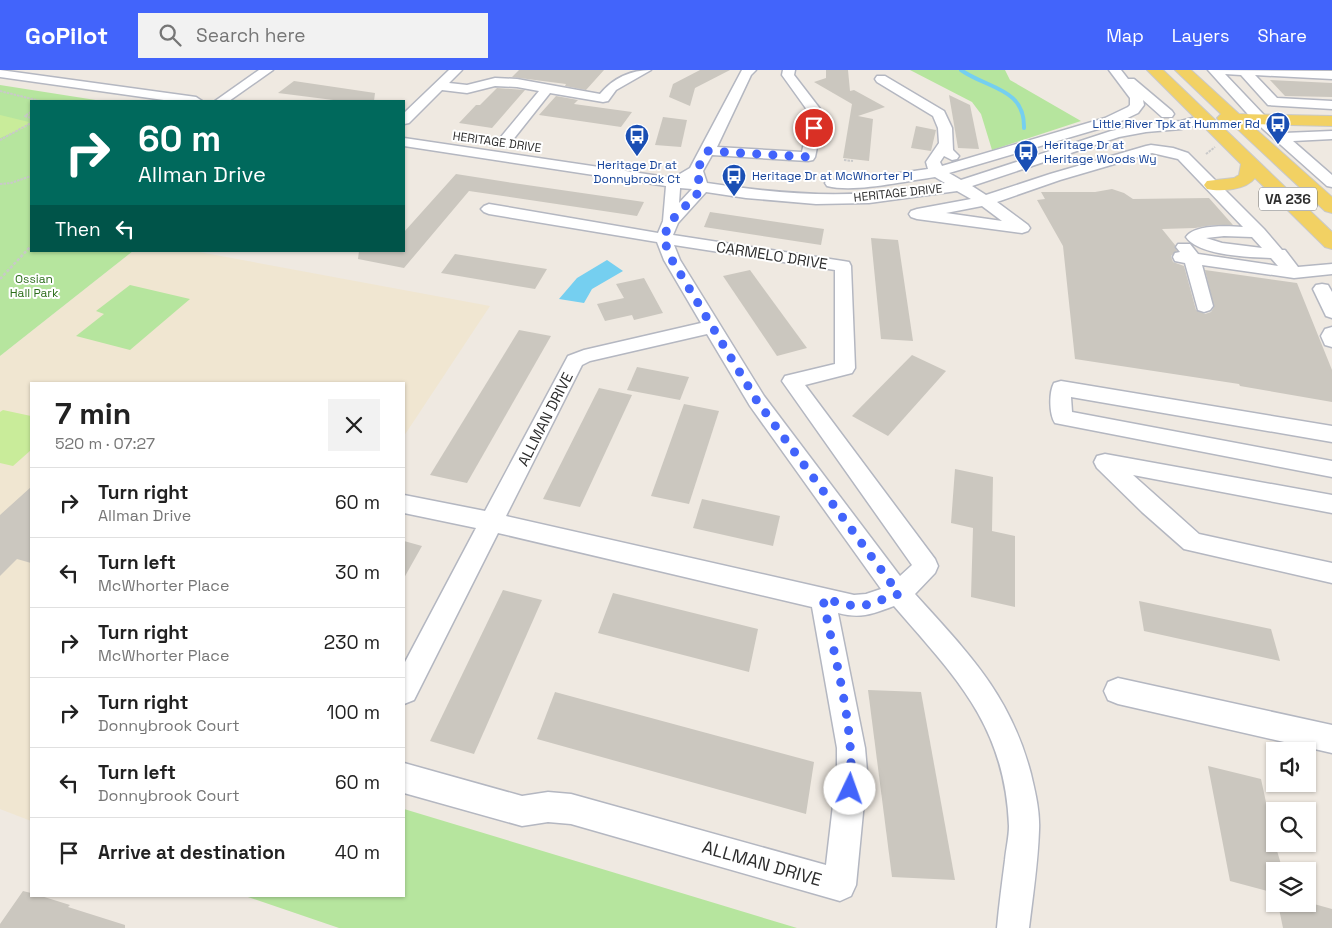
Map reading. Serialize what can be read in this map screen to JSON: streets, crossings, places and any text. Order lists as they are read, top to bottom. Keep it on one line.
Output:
{"streets":{"main road":["VA 236"],"street":["HERITAGE DRIVE","CARMELO DRIVE","ALLMAN DRIVE"]},"crossings":[["HERITAGE DRIVE","VA 236"]],"parks":["Ossian Hall Park"],"places":{"bus stop":["Little River Tpk at Hummer Rd","Heritage Dr at Donnybrook Ct","Heritage Dr at Heritage Woods Wy","Heritage Dr at McWhorter Pl"]},"page":{"header":"GoPilot","search":"Search here","nav":["Map","Layers","Share"],"turn":["60 m","Allman Drive"],"then":"Then","heading":["7 min","520 m · 07:27"],"list":[{"name":"Turn right","note":"Allman Drive","value":"60 m"},{"name":"Turn left","note":"McWhorter Place","value":"30 m"},{"name":"Turn right","note":"McWhorter Place","value":"230 m"},{"name":"Turn right","note":"Donnybrook Court","value":"100 m"},{"name":"Turn left","note":"Donnybrook Court","value":"60 m"},{"name":"Arrive at destination","value":"40 m"}]}}
